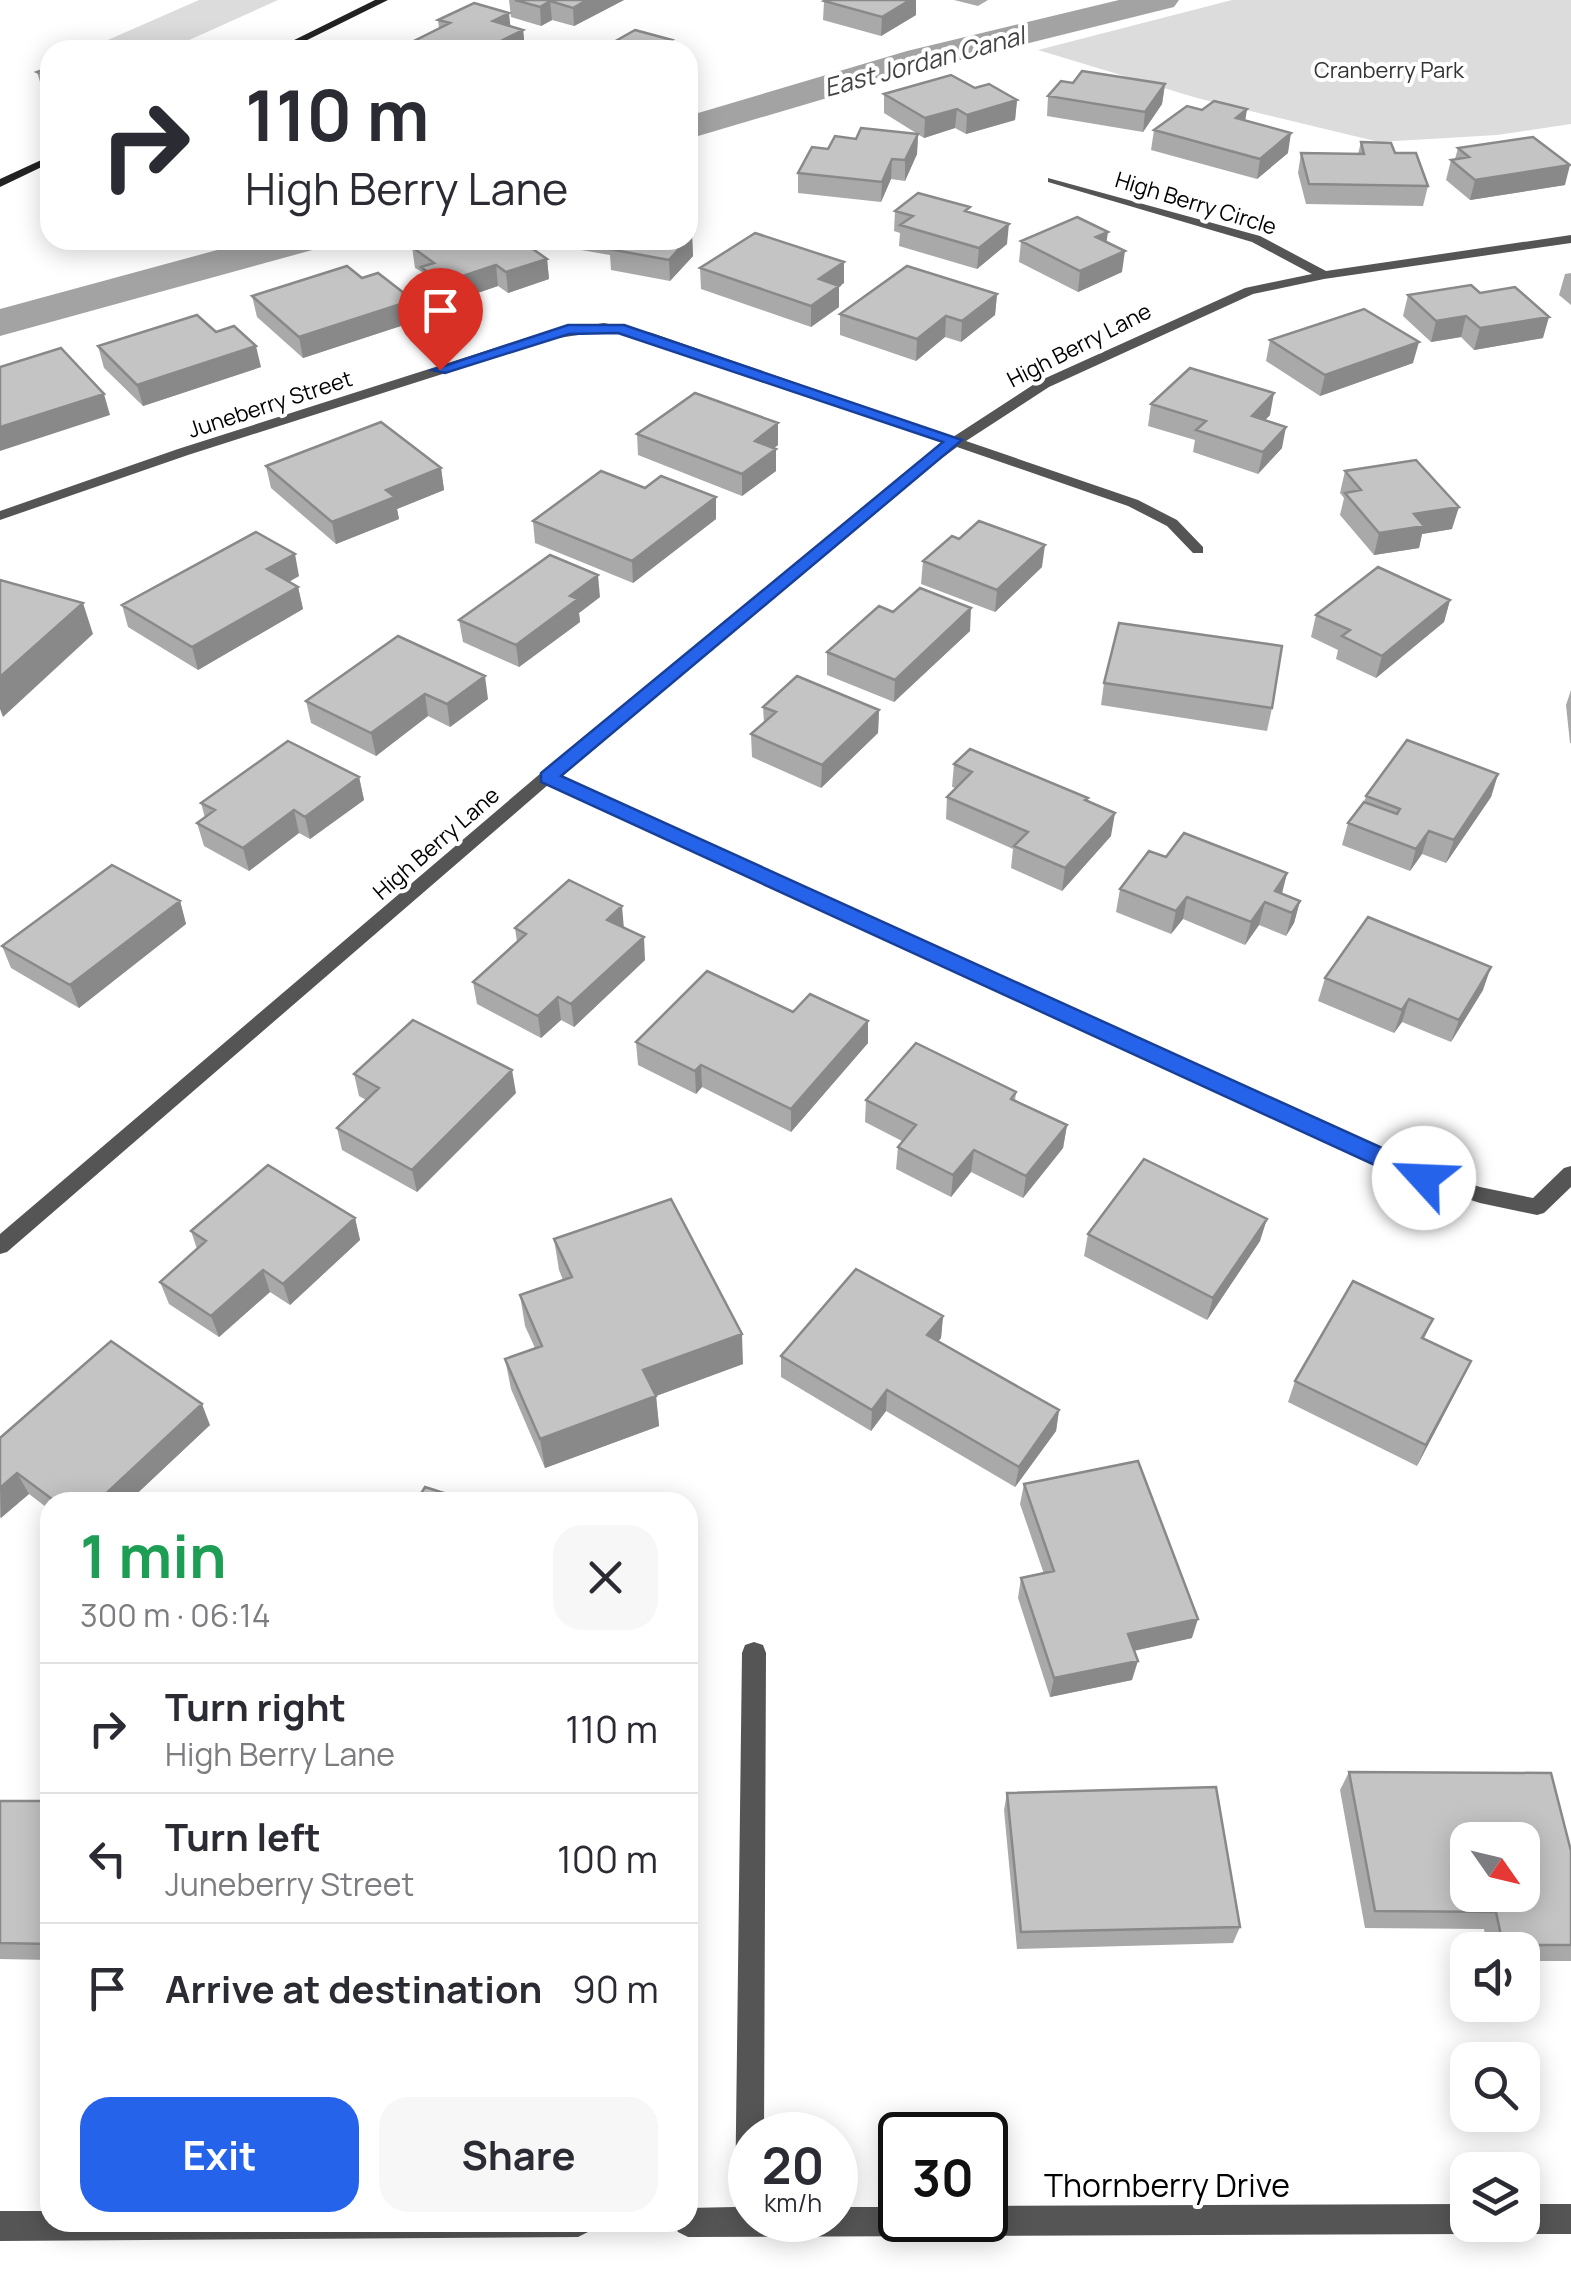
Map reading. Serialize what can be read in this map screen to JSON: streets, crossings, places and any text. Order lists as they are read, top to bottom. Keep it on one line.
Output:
{"streets":{"street":["High Berry Circle","High Berry Lane","Juneberry Street","Thornberry Drive"]},"crossings":[["High Berry Circle","High Berry Lane"],["High Berry Lane","Juneberry Street"]],"water":["East Jordan Canal"],"parks":["Cranberry Park"],"north":"bottom right","page":{"turn":["110 m","High Berry Lane"],"heading":["1 min","300 m · 06:14"],"list":[{"name":"Turn right","note":"High Berry Lane","value":"110 m"},{"name":"Turn left","note":"Juneberry Street","value":"100 m"},{"name":"Arrive at destination","value":"90 m"}],"buttons":["Exit","Share"],"speed":"20 km/h","limit":"30"}}
